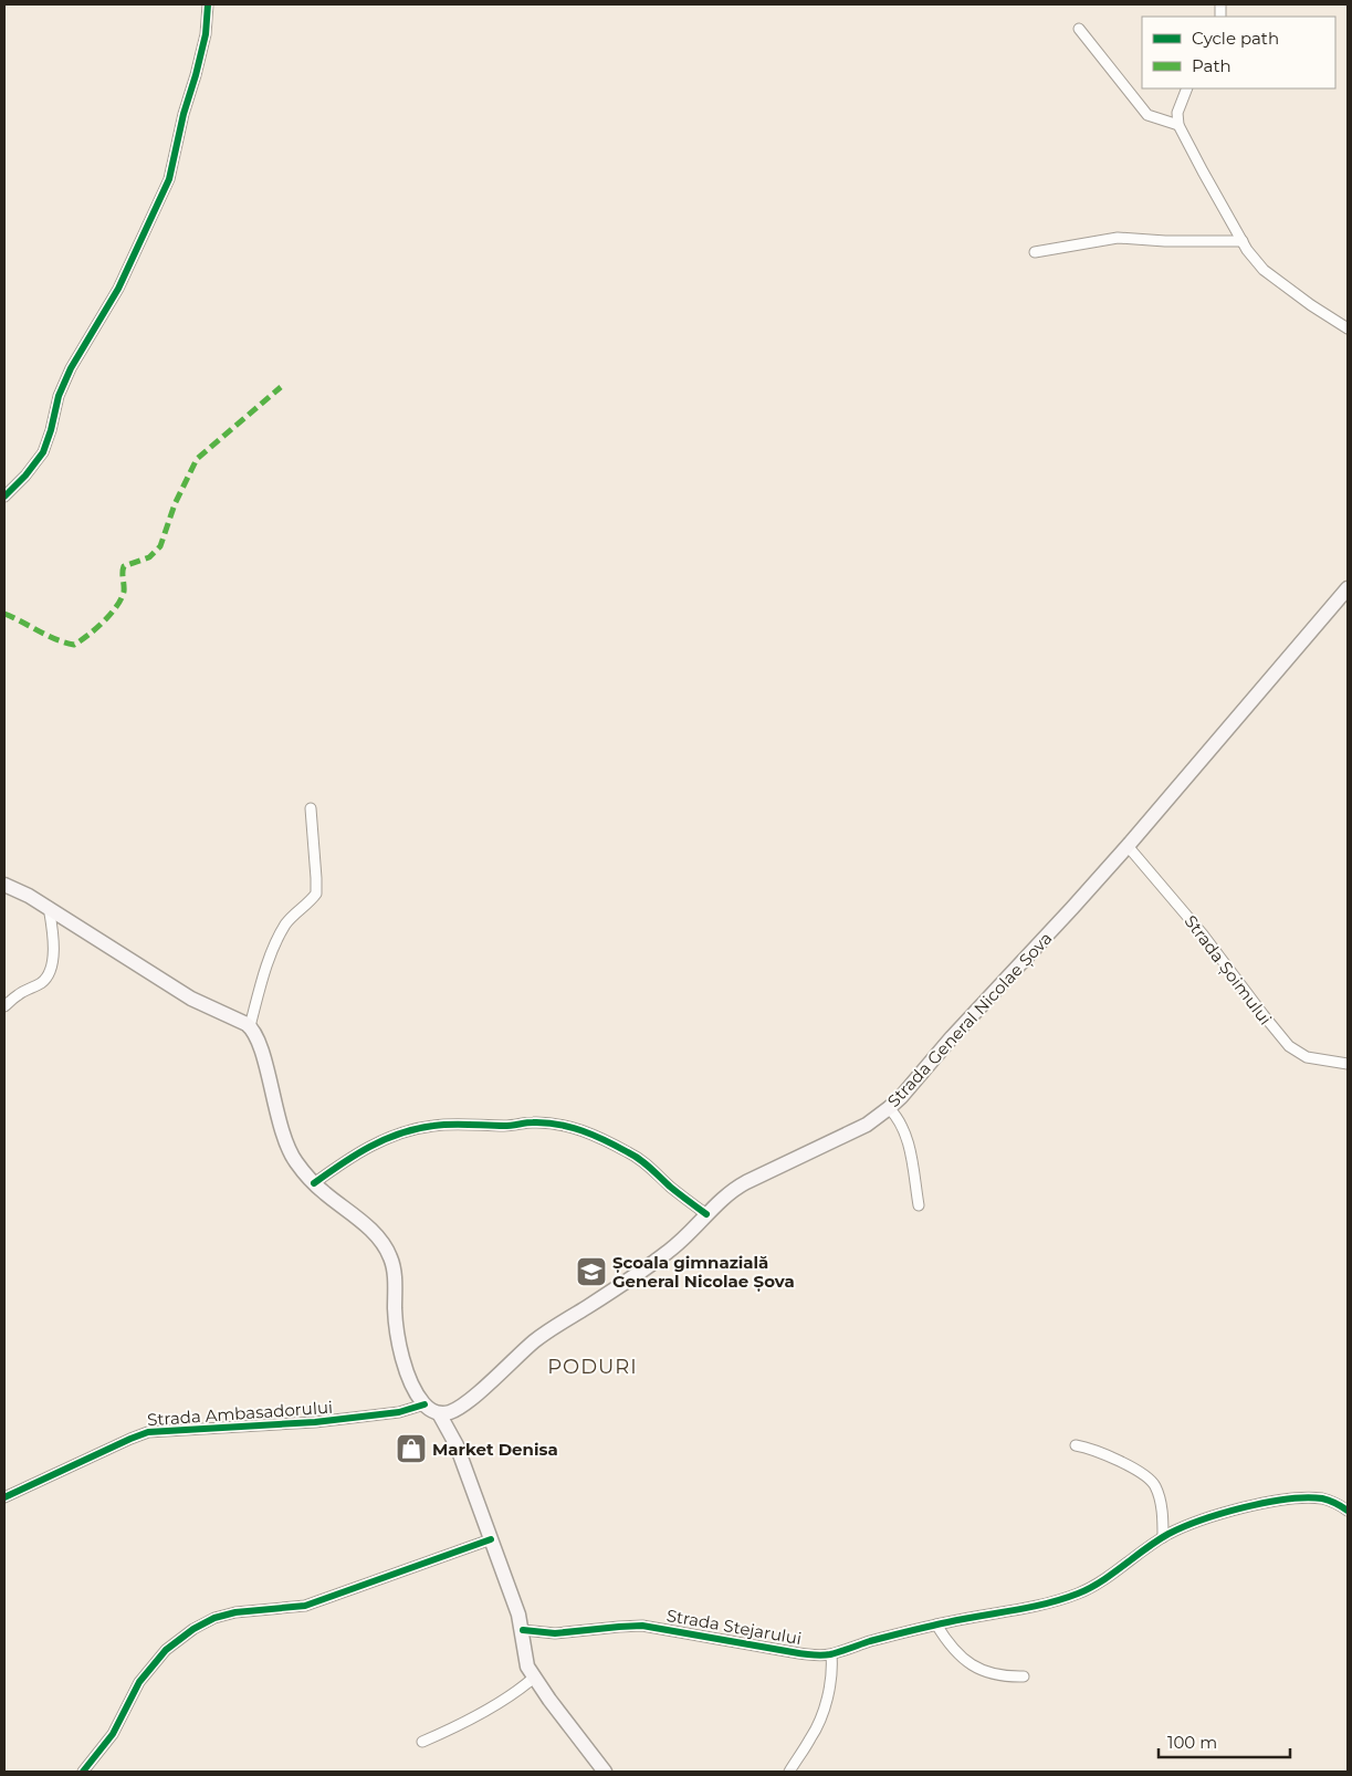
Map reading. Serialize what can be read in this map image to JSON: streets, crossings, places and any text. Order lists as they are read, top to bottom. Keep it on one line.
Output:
{"streets":{"main road":["Strada General Nicolae Șova"],"street":["Strada Șoimului","Strada Ambasadorului","Strada Stejarului"]},"crossings":[["Strada Șoimului","Strada General Nicolae Șova"]],"districts":["PODURI"],"places":{"school or university":["Școala gimnazială General Nicolae Șova"],"shop":["Market Denisa"]},"legend":["Cycle path","Path"],"scale_bar":"100 m"}
